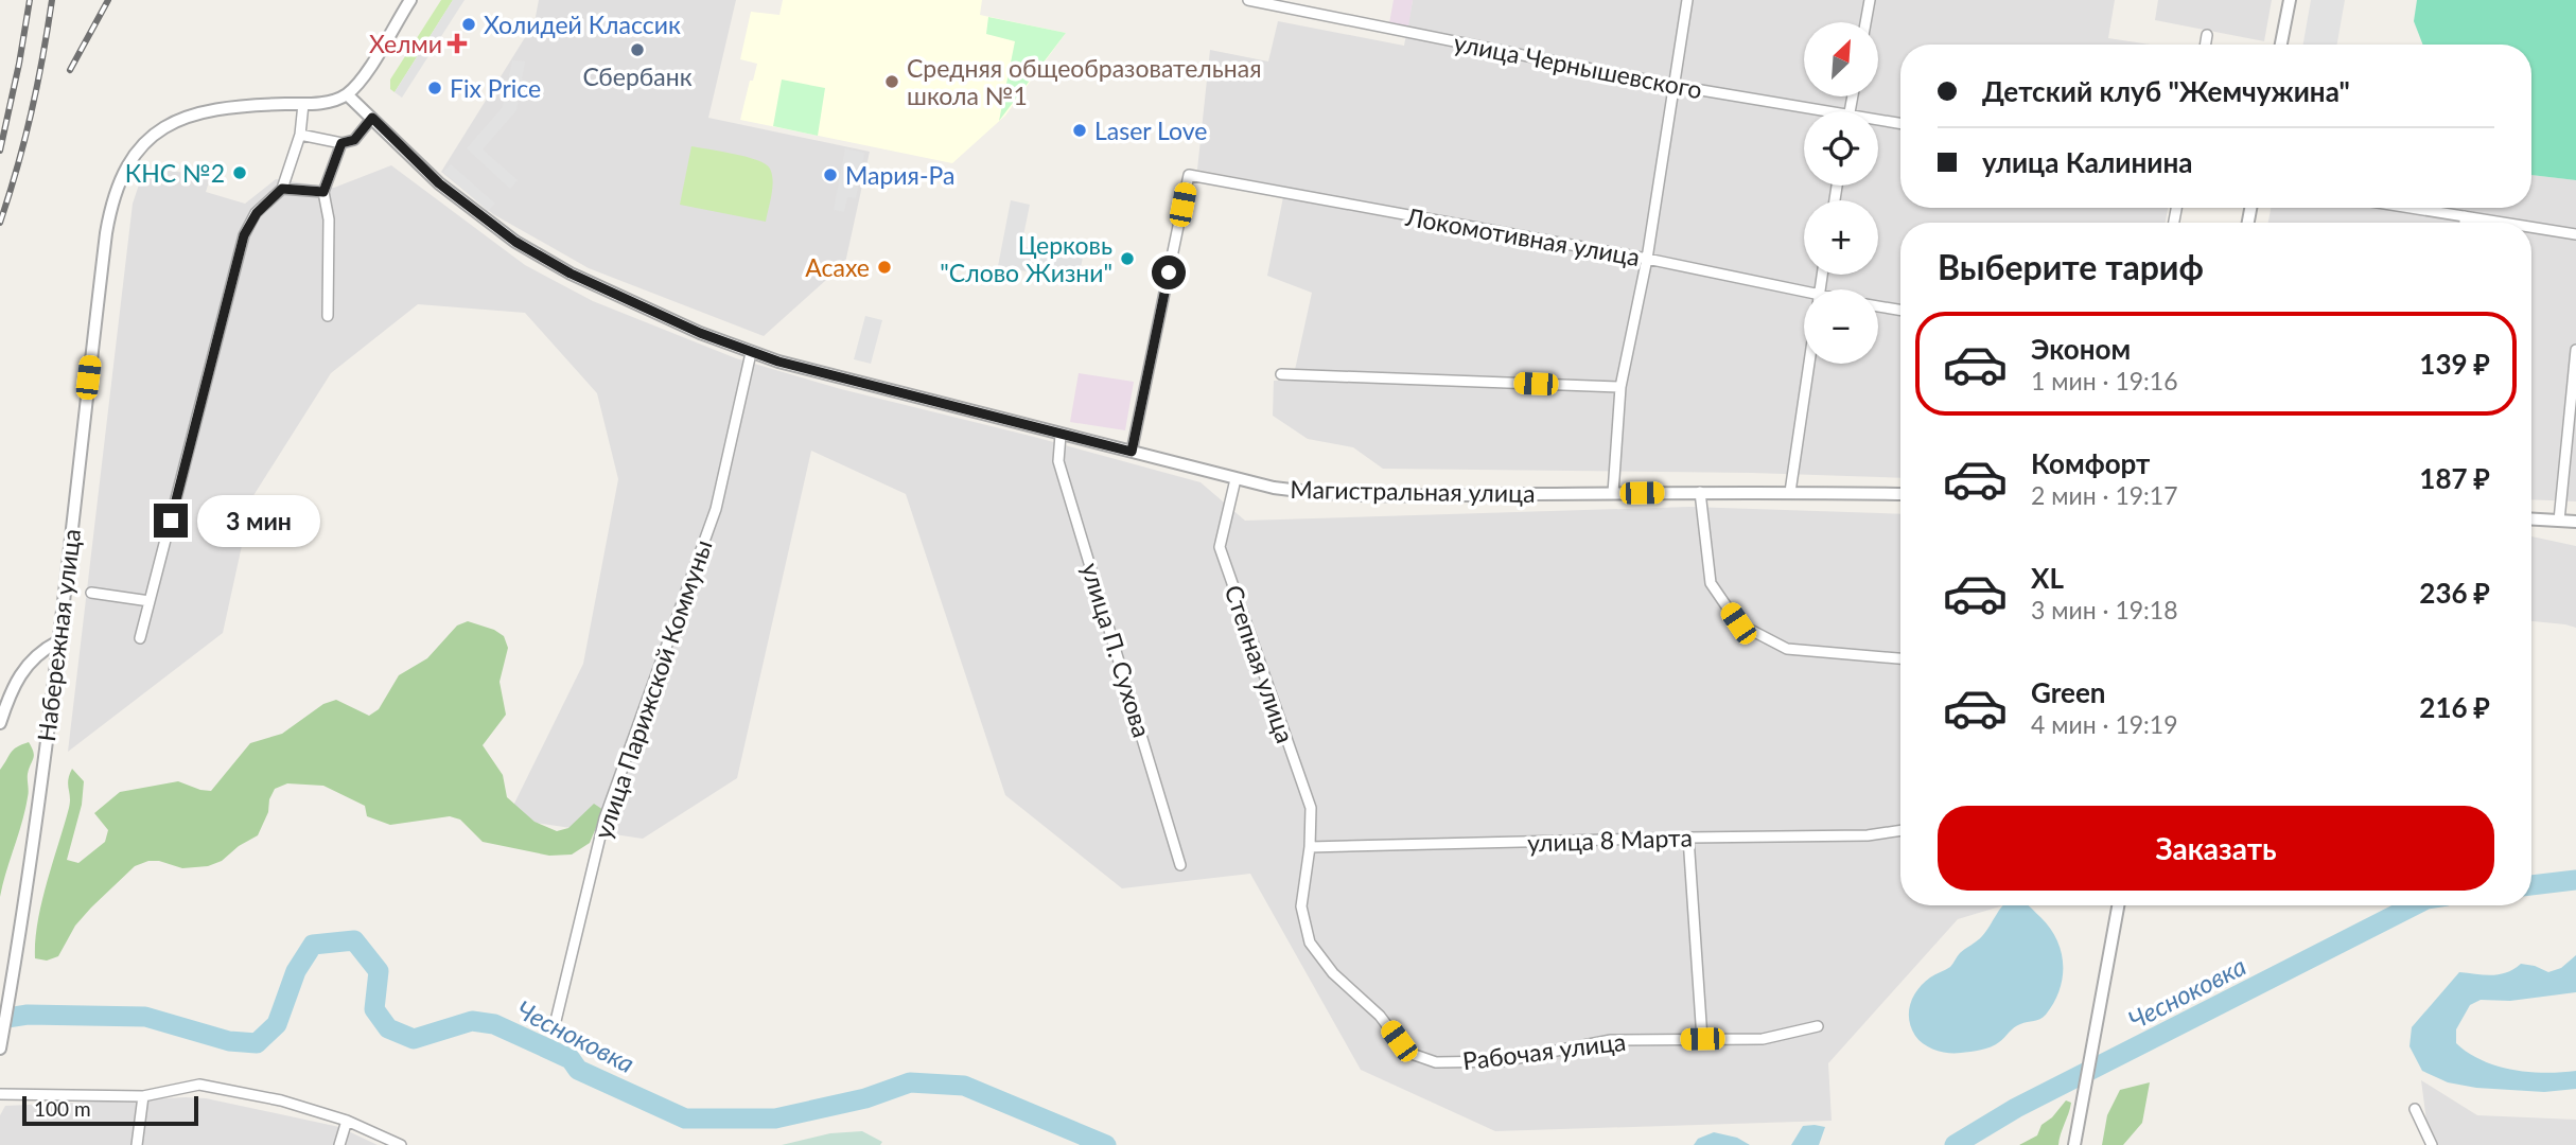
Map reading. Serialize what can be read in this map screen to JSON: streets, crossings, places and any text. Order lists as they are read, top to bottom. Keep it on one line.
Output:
{"streets":{"street":["улица Чернышевского","Локомотивная улица","Магистральная улица","Набережная улица","улица П. Сухова","Степная улица","улица Парижской Коммуны","улица 8 Марта","Рабочая улица"]},"crossings":[["Локомотивная улица","Магистральная улица"],["Магистральная улица","Набережная улица"],["Магистральная улица","улица П. Сухова"],["Магистральная улица","Степная улица"],["Магистральная улица","улица Парижской Коммуны"],["Степная улица","улица 8 Марта"],["Степная улица","Рабочая улица"],["улица 8 Марта","Рабочая улица"]],"water":["Чесноковка"],"places":{"other":["Холидей Классик","Сбербанк","Средняя общеобразовательная школа №1","Fix Price","Laser Love","КНС №2","Мария-Ра","Церковь \"Слово Жизни\"","Асахе"],"health":["Хелми"]},"scale_bar":"100 m","north":"top right","page":{"map_buttons":["+","−"],"banner":["Детский клуб \"Жемчужина\"","улица Калинина"],"heading":"Выберите тариф","list":[{"name":"Эконом","note":"1 мин · 19:16","value":"139 ₽"},{"name":"Комфорт","note":"2 мин · 19:17","value":"187 ₽"},{"name":"XL","note":"3 мин · 19:18","value":"236 ₽"},{"name":"Green","note":"4 мин · 19:19","value":"216 ₽"}],"bubble":"3 мин","buttons":"Заказать","scale":"100 m"}}
